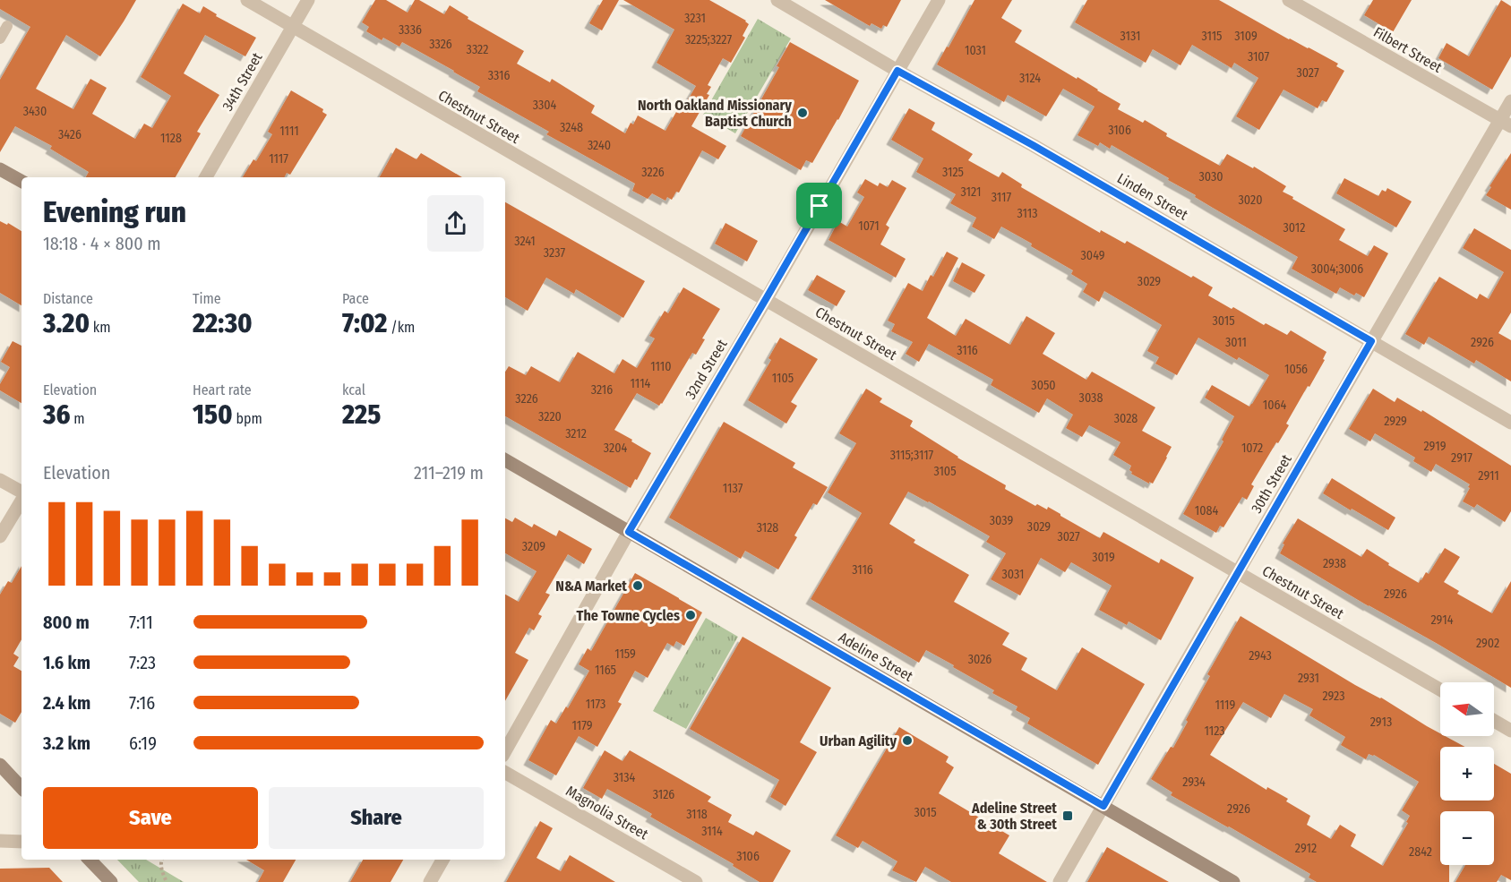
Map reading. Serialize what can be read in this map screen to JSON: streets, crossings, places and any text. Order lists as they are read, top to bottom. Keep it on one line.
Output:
{"streets":{"main road":["Adeline Street"],"street":["Filbert Street","34th Street","Chestnut Street","Linden Street","32nd Street","30th Street","Magnolia Street"]},"crossings":[["Filbert Street","30th Street"],["34th Street","Chestnut Street"],["Chestnut Street","32nd Street"],["Chestnut Street","30th Street"],["Linden Street","32nd Street"],["Linden Street","30th Street"],["32nd Street","Adeline Street"],["30th Street","Adeline Street"]],"places":{"other":["North Oakland Missionary Baptist Church","N&A Market","The Towne Cycles","Urban Agility"],"transit":["Adeline Street & 30th Street"]},"house_numbers":["3231","3336","3131","3115","3109","3225;3227","3326","3322","1031","3107","3027","3316","3124","3304","3430","3248","3106","1111","3426","1128","3240","1117","3226","3125","3030","3121","3117","3020","3113","1071","3012","3241","3237","3049","3004;3006","3029","3015","3011","2926","3116","1110","1056","1105","1114","3050","3216","3038","3226","1064","3220","3028","2929","3212","2919","3204","1072","3115;3117","2917","3105","2911","1137","1084","3039","3029","3128","3027","3209","3019","2938","3116","3031","2926","2914","2902","1159","2943","3026","1165","2931","2923","1173","1119","2913","1179","1123","3134","2934","3126","2926","3015","3118","3114","2912","2842","3106"],"north":"left","page":{"heading":["Evening run","18:18 · 4 × 800 m"],"stats":[["Distance","3.20 km"],["Time","22:30"],["Pace","7:02 /km"],["Elevation","36 m"],["Heart rate","150 bpm"],["kcal","225"]],"chart":["Elevation","211–219 m"],"list":[{"name":"800 m","note":"7:11"},{"name":"1.6 km","note":"7:23"},{"name":"2.4 km","note":"7:16"},{"name":"3.2 km","note":"6:19"}],"map_buttons":["+","−"],"buttons":["Save","Share"]}}
